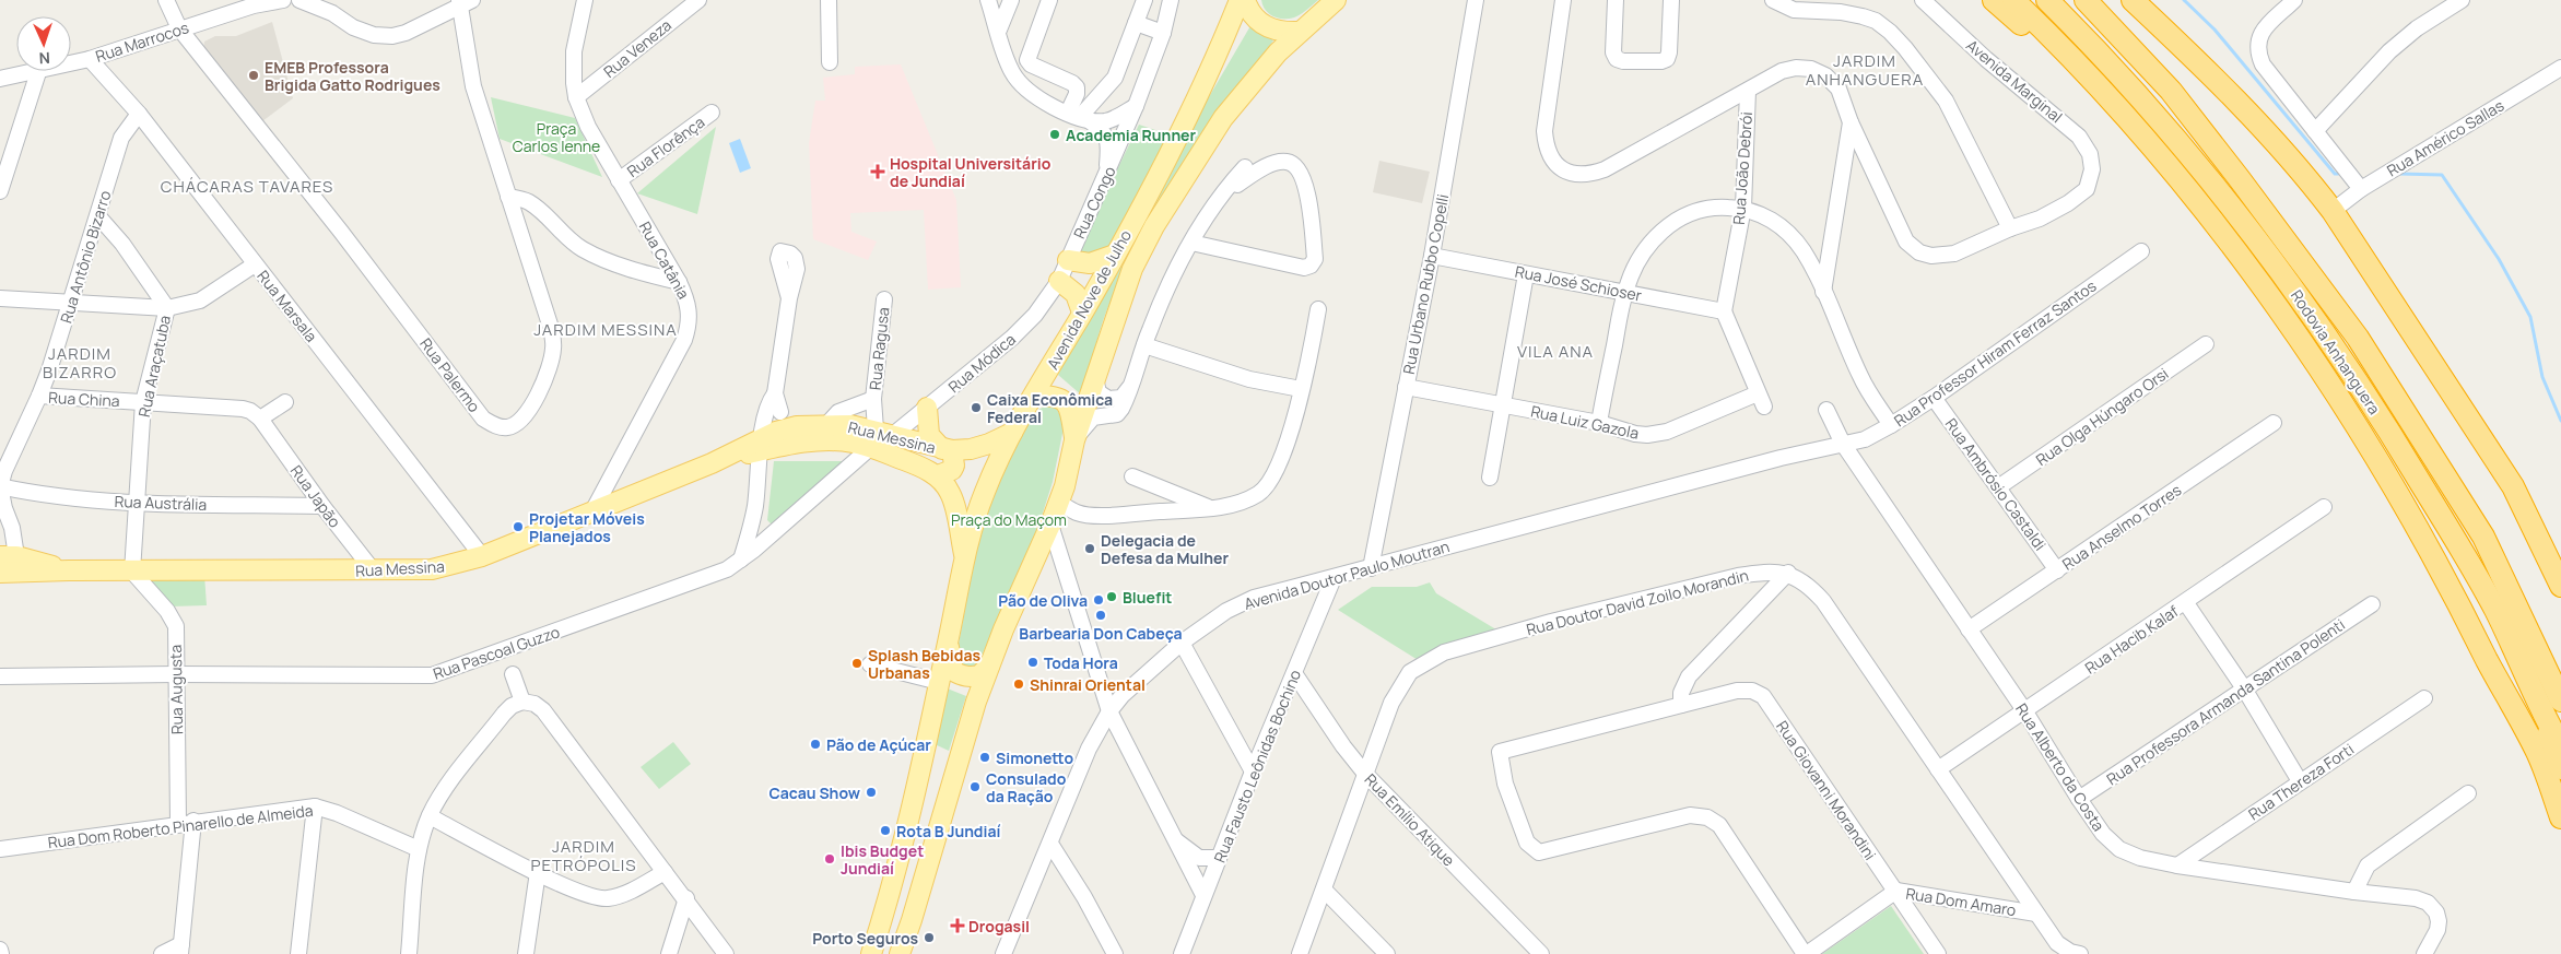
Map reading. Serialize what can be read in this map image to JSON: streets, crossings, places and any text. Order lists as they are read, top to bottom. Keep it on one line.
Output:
{"streets":{"highway":["Rodovia Anhanguera"],"main road":["Avenida Nove de Julho","Rua Messina"],"street":["Rua Marrocos","Rua Veneza","Avenida Marginal","Rua Américo Sallas","Rua Florênça","Rua João Debrói","Rua Congo","Rua Antônio Bizarro","Rua Catânia","Rua José Schioser","Rua Urbano Rubbo Copelli","Rua Marsala","Rua Ragusa","Rua Professor Hiram Ferraz Santos","Rua Módica","Rua Araçatuba","Rua Palermo","Rua China","Rua Olga Húngaro Orsi","Rua Luiz Gazola","Rua Ambrósio Castaldi","Rua Japão","Rua Austrália","Rua Anselmo Torres","Avenida Doutor Paulo Moutran","Rua Doutor David Zoilo Morandin","Rua Hacib Kalaf","Rua Pascoal Guzzo","Rua Augusta","Rua Professora Armanda Santina Polenti","Rua Fausto Leônidas Bochino","Rua Alberto da Costa","Rua Thereza Forti","Rua Giovanni Morandini","Rua Emílio Atique","Rua Dom Roberto Pinarello de Almeida","Rua Dom Amaro"]},"crossings":[["Rua Marrocos","Rua Marsala"],["Rua Marrocos","Rua Palermo"],["Rua Veneza","Rua Catânia"],["Rua Florênça","Rua Catânia"],["Rua João Debrói","Rua José Schioser"],["Rua João Debrói","Rua Luiz Gazola"],["Rua Congo","Rua Módica"],["Rua Antônio Bizarro","Rua Marsala"],["Rua Antônio Bizarro","Rua Araçatuba"],["Rua Antônio Bizarro","Rua China"],["Rua Antônio Bizarro","Rua Austrália"],["Rua Catânia","Rua Messina"],["Rua José Schioser","Rua Urbano Rubbo Copelli"],["Rua José Schioser","Rua Luiz Gazola"],["Rua Urbano Rubbo Copelli","Rua Luiz Gazola"],["Rua Urbano Rubbo Copelli","Avenida Doutor Paulo Moutran"],["Avenida Nove de Julho","Rua Messina"],["Rua Marsala","Rua Messina"],["Rua Ragusa","Rua Módica"],["Rua Ragusa","Rua Messina"],["Rua Ragusa","Rua Pascoal Guzzo"],["Rua Professor Hiram Ferraz Santos","Rua Ambrósio Castaldi"],["Rua Professor Hiram Ferraz Santos","Avenida Doutor Paulo Moutran"],["Rua Professor Hiram Ferraz Santos","Rua Alberto da Costa"],["Rua Módica","Rua Messina"],["Rua Módica","Rua Pascoal Guzzo"],["Rua Araçatuba","Rua China"],["Rua Araçatuba","Rua Messina"],["Rua Araçatuba","Rua Austrália"],["Rua Araçatuba","Rua Augusta"],["Rua China","Rua Japão"],["Rua Olga Húngaro Orsi","Rua Ambrósio Castaldi"],["Rua Messina","Rua Japão"],["Rua Messina","Rua Pascoal Guzzo"],["Rua Messina","Rua Augusta"],["Rua Ambrósio Castaldi","Rua Anselmo Torres"],["Rua Japão","Rua Austrália"],["Rua Anselmo Torres","Rua Alberto da Costa"],["Avenida Doutor Paulo Moutran","Rua Fausto Leônidas Bochino"],["Avenida Doutor Paulo Moutran","Rua Alberto da Costa"],["Rua Doutor David Zoilo Morandin","Rua Emílio Atique"],["Rua Hacib Kalaf","Rua Alberto da Costa"],["Rua Pascoal Guzzo","Rua Augusta"],["Rua Augusta","Rua Dom Roberto Pinarello de Almeida"],["Rua Professora Armanda Santina Polenti","Rua Alberto da Costa"],["Rua Fausto Leônidas Bochino","Rua Emílio Atique"],["Rua Alberto da Costa","Rua Thereza Forti"],["Rua Giovanni Morandini","Rua Dom Amaro"]],"districts":["JARDIM ANHANGUERA","CHÁCARAS TAVARES","JARDIM MESSINA","VILA ANA","JARDIM BIZARRO","JARDIM PETRÓPOLIS"],"parks":["Praça Carlos Ienne","Praça do Maçom"],"places":{"other":["EMEB Professora Brigida Gatto Rodrigues","Academia Runner","Caixa Econômica Federal","Projetar Móveis Planejados","Delegacia de Defesa da Mulher","Bluefit","Pão de Oliva","Barbearia Don Cabeça","Toda Hora","Splash Bebidas Urbanas","Shinrai Oriental","Pão de Açúcar","Simonetto","Consulado da Ração","Cacau Show","Rota B Jundiaí","Ibis Budget Jundiaí","Porto Seguros"],"health":["Hospital Universitário de Jundiaí","Drogasil"]},"north":"bottom"}
